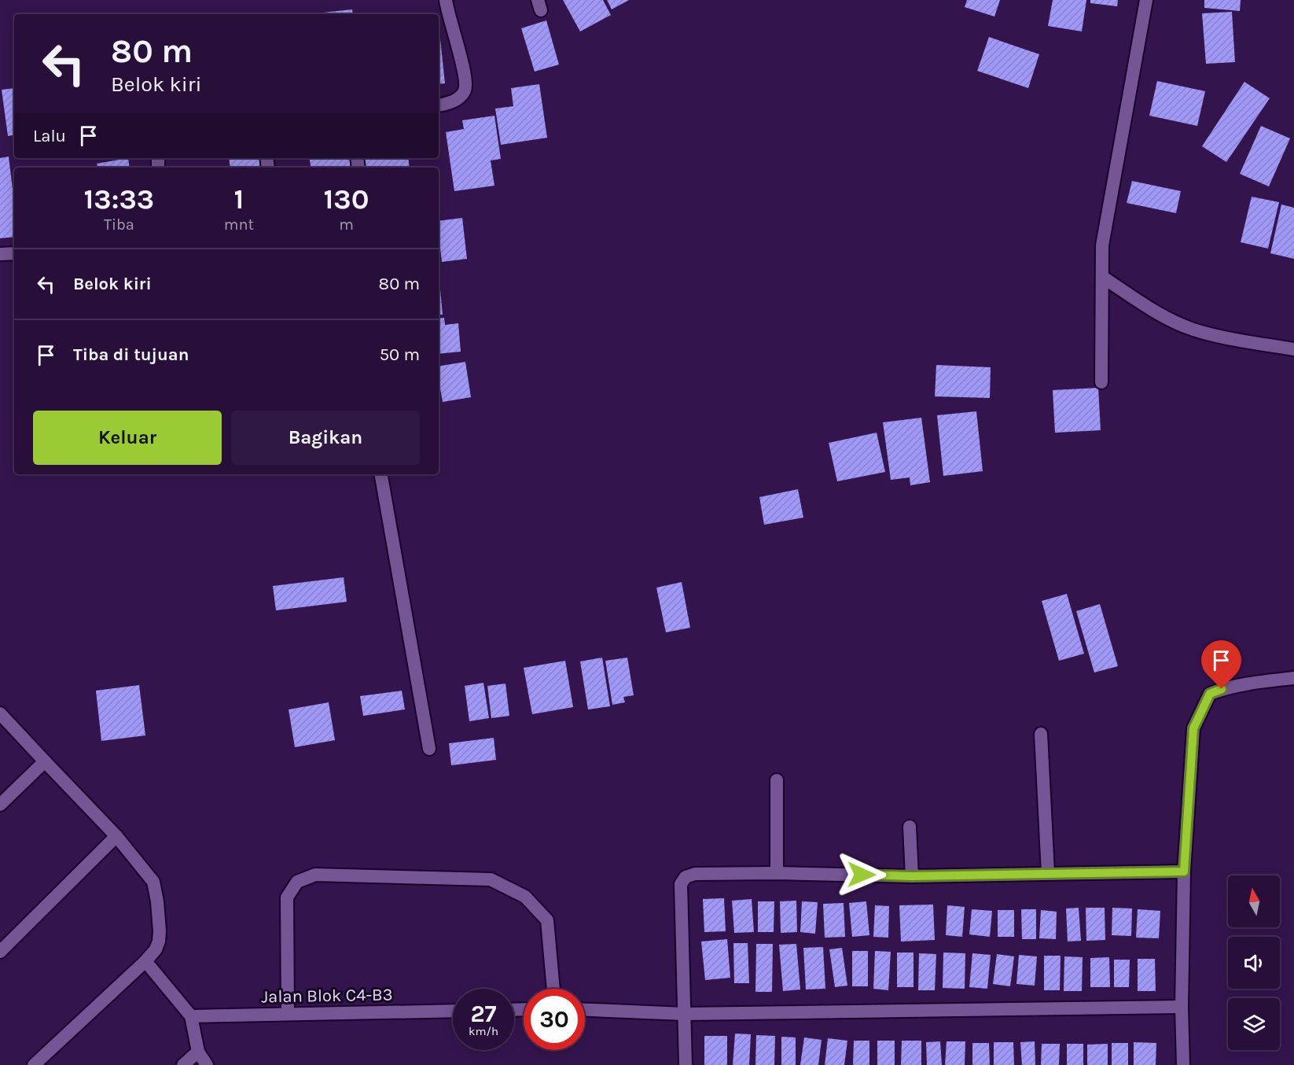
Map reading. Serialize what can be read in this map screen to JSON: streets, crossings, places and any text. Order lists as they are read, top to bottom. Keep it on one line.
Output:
{"streets":{"street":["Jalan Blok C4-B3"]},"north":"top","page":{"turn":["80 m","Belok kiri"],"then":"Lalu","eta":["13:33","Tiba","1","mnt","130","m"],"list":[{"name":"Belok kiri","value":"80 m"},{"name":"Tiba di tujuan","value":"50 m"}],"buttons":["Keluar","Bagikan"],"speed":"27 km/h","limit":"30"}}
